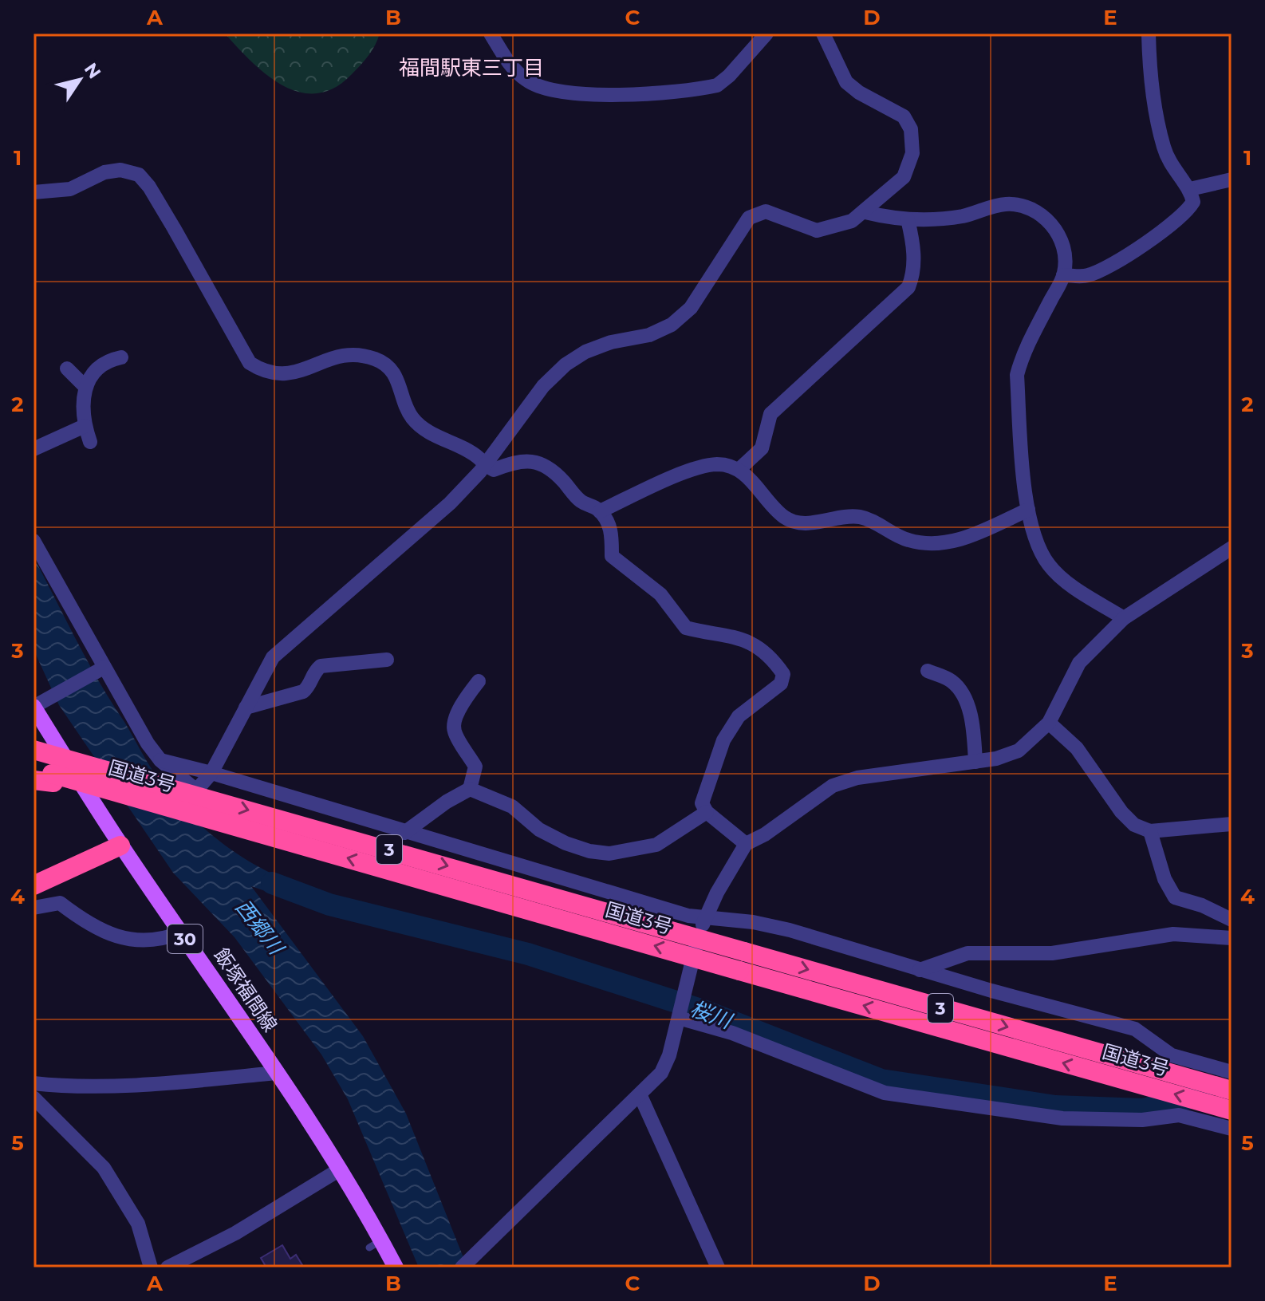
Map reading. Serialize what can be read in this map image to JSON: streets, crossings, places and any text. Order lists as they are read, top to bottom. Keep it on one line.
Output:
{"streets":{"highway":["国道3号","3"],"main road":["30","飯塚福間線"]},"crossings":[["30","飯塚福間線"]],"districts":["福間駅東三丁目"],"water":["西郷川","桜川"],"north":"top right","grid":{"columns":["A","B","C","D","E"],"rows":["1","2","3","4","5"]}}
